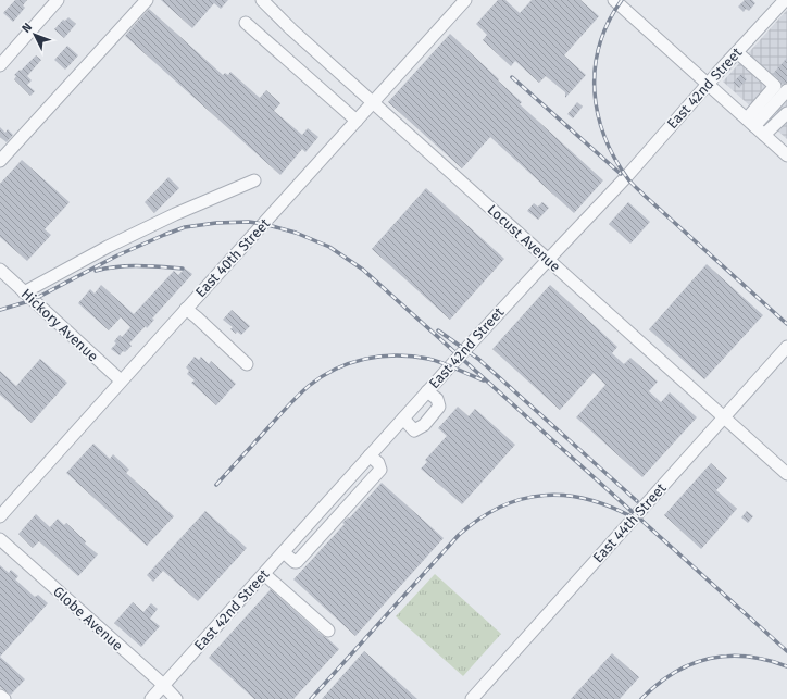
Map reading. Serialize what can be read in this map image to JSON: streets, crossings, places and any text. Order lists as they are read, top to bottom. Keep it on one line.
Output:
{"streets":{"street":["East 42nd Street","Locust Avenue","East 40th Street","Hickory Avenue","East 44th Street","Globe Avenue"]},"crossings":[["East 42nd Street","Locust Avenue"],["East 42nd Street","Globe Avenue"],["Locust Avenue","East 40th Street"],["Locust Avenue","East 44th Street"],["East 40th Street","Hickory Avenue"]],"north":"top left"}
